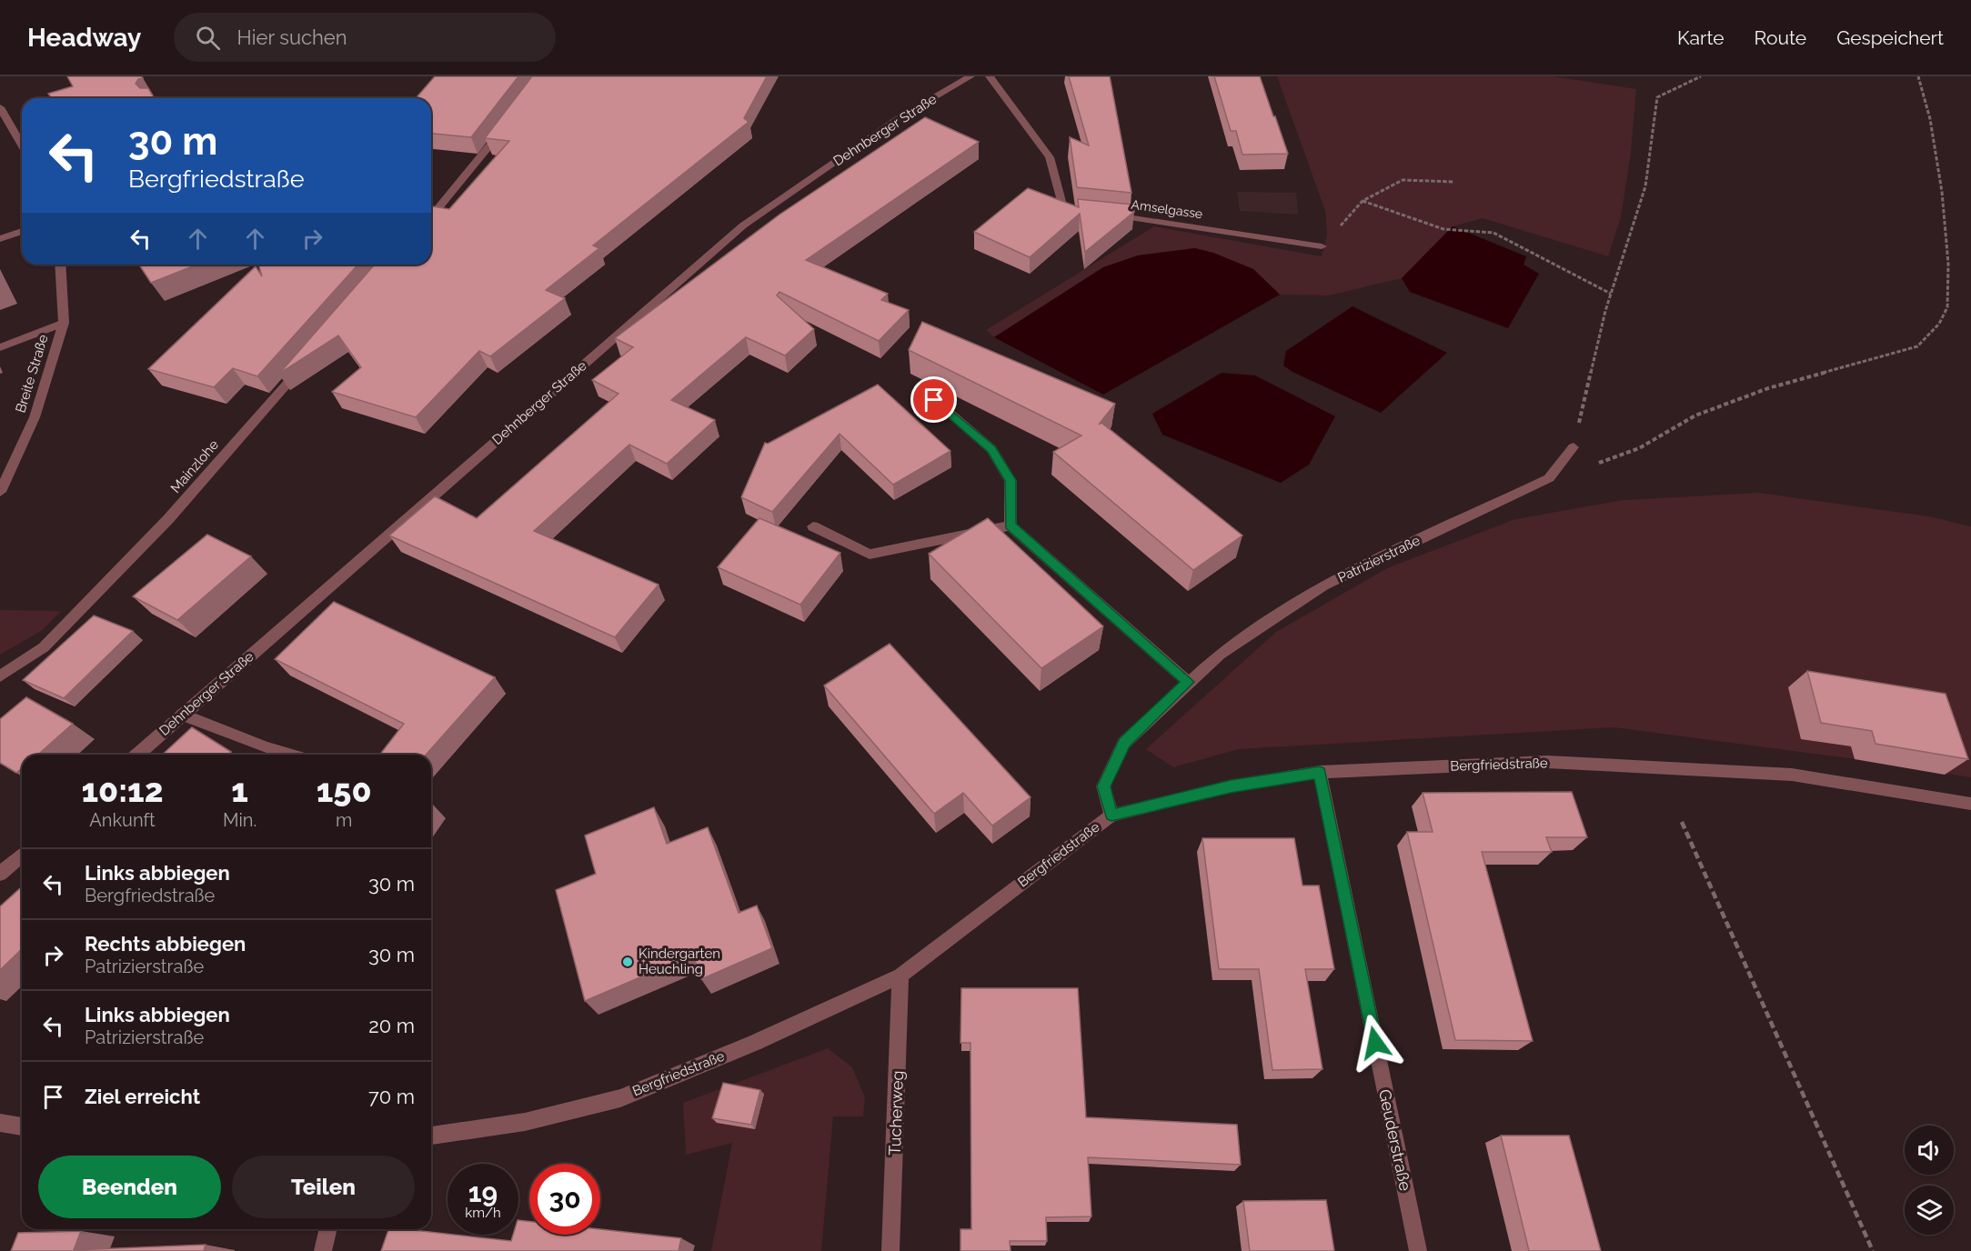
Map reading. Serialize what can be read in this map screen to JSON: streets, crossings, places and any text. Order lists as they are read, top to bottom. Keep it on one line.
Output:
{"streets":{"street":["Dehnberger Straße","Amselgasse","Breite Straße","Mainzlohe","Patrizierstraße","Bergfriedstraße","Tucherweg","Geuderstraße"]},"crossings":[["Patrizierstraße","Bergfriedstraße"],["Bergfriedstraße","Tucherweg"],["Bergfriedstraße","Geuderstraße"]],"places":["Kindergarten Heuchling"],"page":{"header":"Headway","search":"Hier suchen","nav":["Karte","Route","Gespeichert"],"turn":["30 m","Bergfriedstraße"],"eta":["10:12","Ankunft","1","Min.","150","m"],"list":[{"name":"Links abbiegen","note":"Bergfriedstraße","value":"30 m"},{"name":"Rechts abbiegen","note":"Patrizierstraße","value":"30 m"},{"name":"Links abbiegen","note":"Patrizierstraße","value":"20 m"},{"name":"Ziel erreicht","value":"70 m"}],"buttons":["Beenden","Teilen"],"speed":"19 km/h","limit":"30"}}
